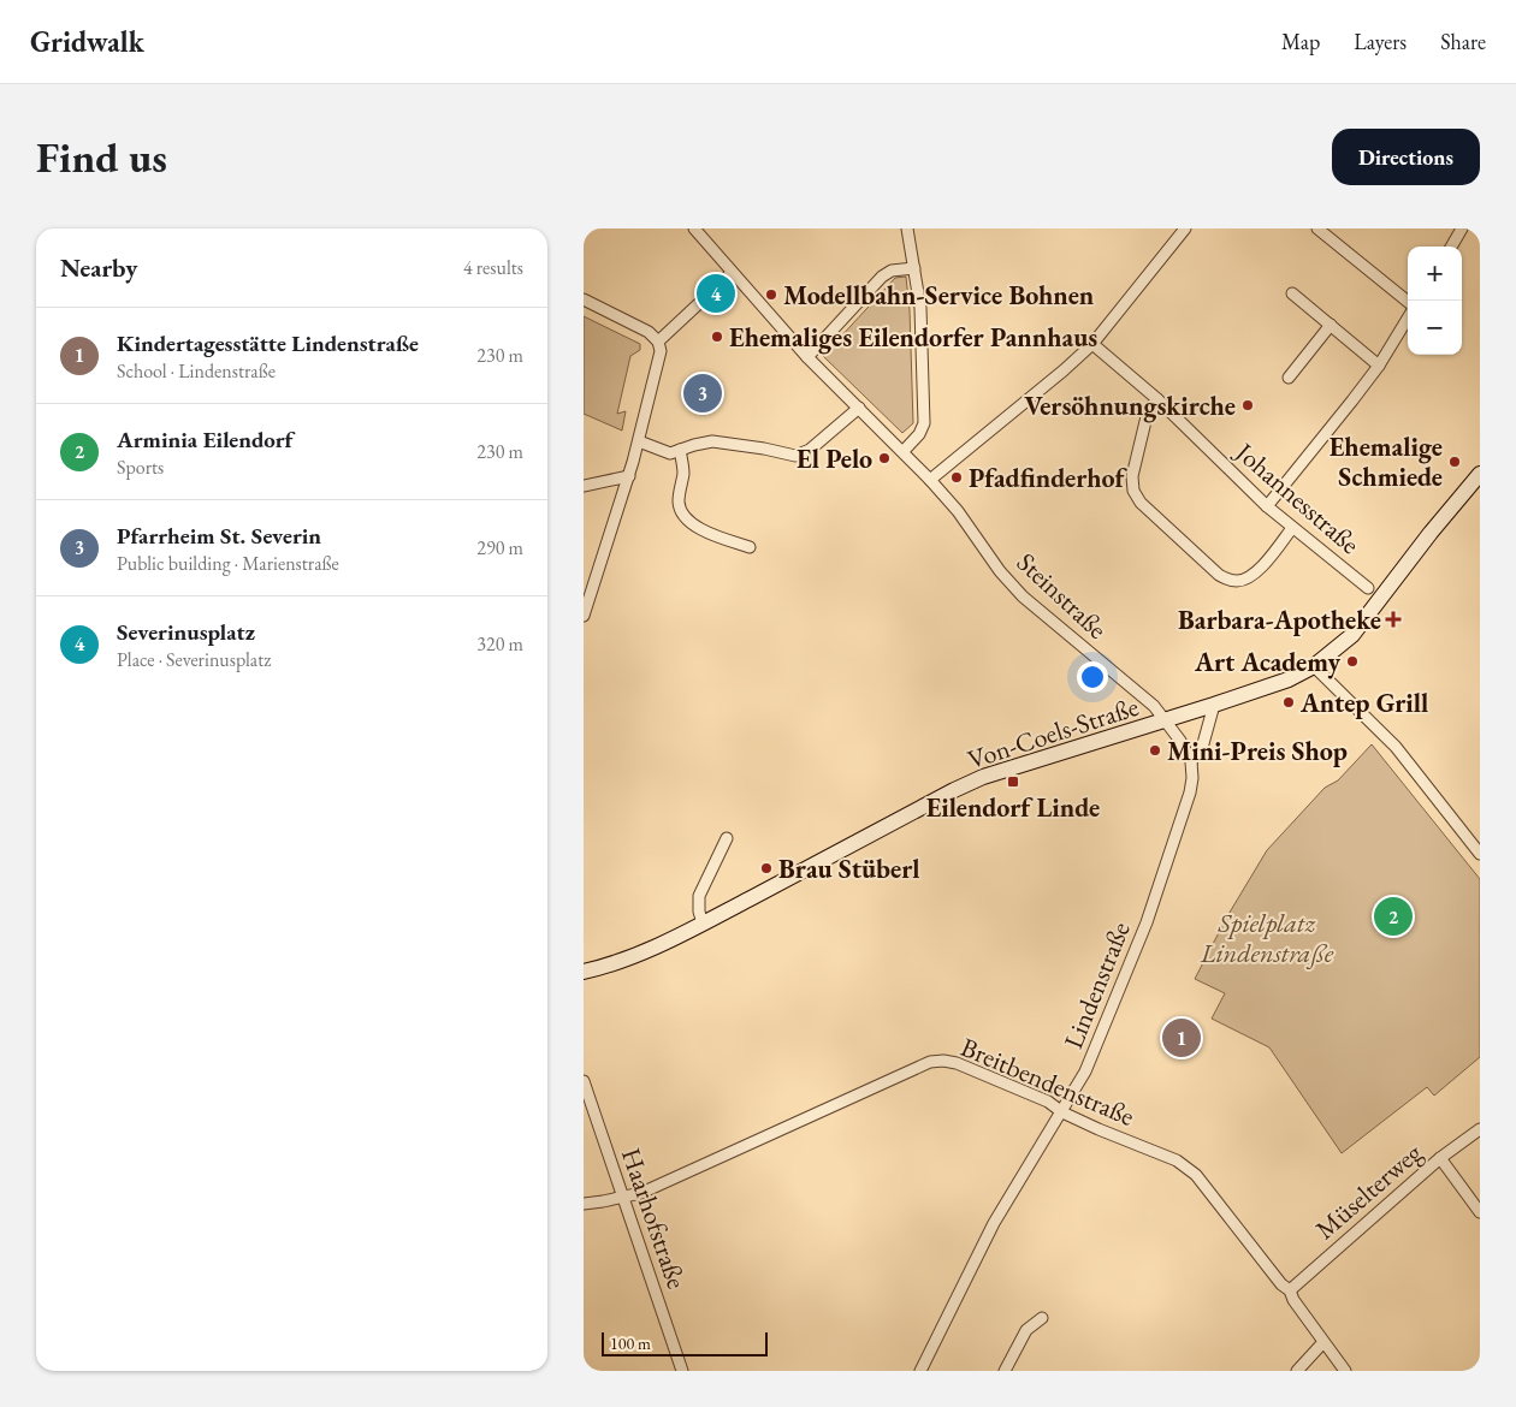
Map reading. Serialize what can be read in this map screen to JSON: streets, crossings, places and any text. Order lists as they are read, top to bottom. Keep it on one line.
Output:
{"streets":{"main road":["Von-Coels-Straße"],"street":["Johannesstraße","Steinstraße","Lindenstraße","Breitbendenstraße","Müselterweg","Haarhofstraße"]},"crossings":[["Steinstraße","Von-Coels-Straße"],["Von-Coels-Straße","Lindenstraße"],["Lindenstraße","Breitbendenstraße"],["Breitbendenstraße","Müselterweg"],["Breitbendenstraße","Haarhofstraße"]],"parks":["Spielplatz Lindenstraße"],"places":{"other":["Modellbahn-Service Bohnen","Ehemaliges Eilendorfer Pannhaus","Versöhnungskirche","El Pelo","Ehemalige Schmiede","Pfadfinderhof","Art Academy","Antep Grill","Mini-Preis Shop","Brau Stüberl"],"health":["Barbara-Apotheke"],"transit":["Eilendorf Linde"]},"scale_bar":"100 m","page":{"header":"Gridwalk","nav":["Map","Layers","Share"],"buttons":"Directions","title":"Find us","heading":["Nearby","4 results"],"map_buttons":["+","−"],"pins":["4","3","2","1"],"list":[{"mark":"1","name":"Kindertagesstätte Lindenstraße","note":"School · Lindenstraße","value":"230 m"},{"mark":"2","name":"Arminia Eilendorf","note":"Sports","value":"230 m"},{"mark":"3","name":"Pfarrheim St. Severin","note":"Public building · Marienstraße","value":"290 m"},{"mark":"4","name":"Severinusplatz","note":"Place · Severinusplatz","value":"320 m"}],"scale":"100 m"}}
